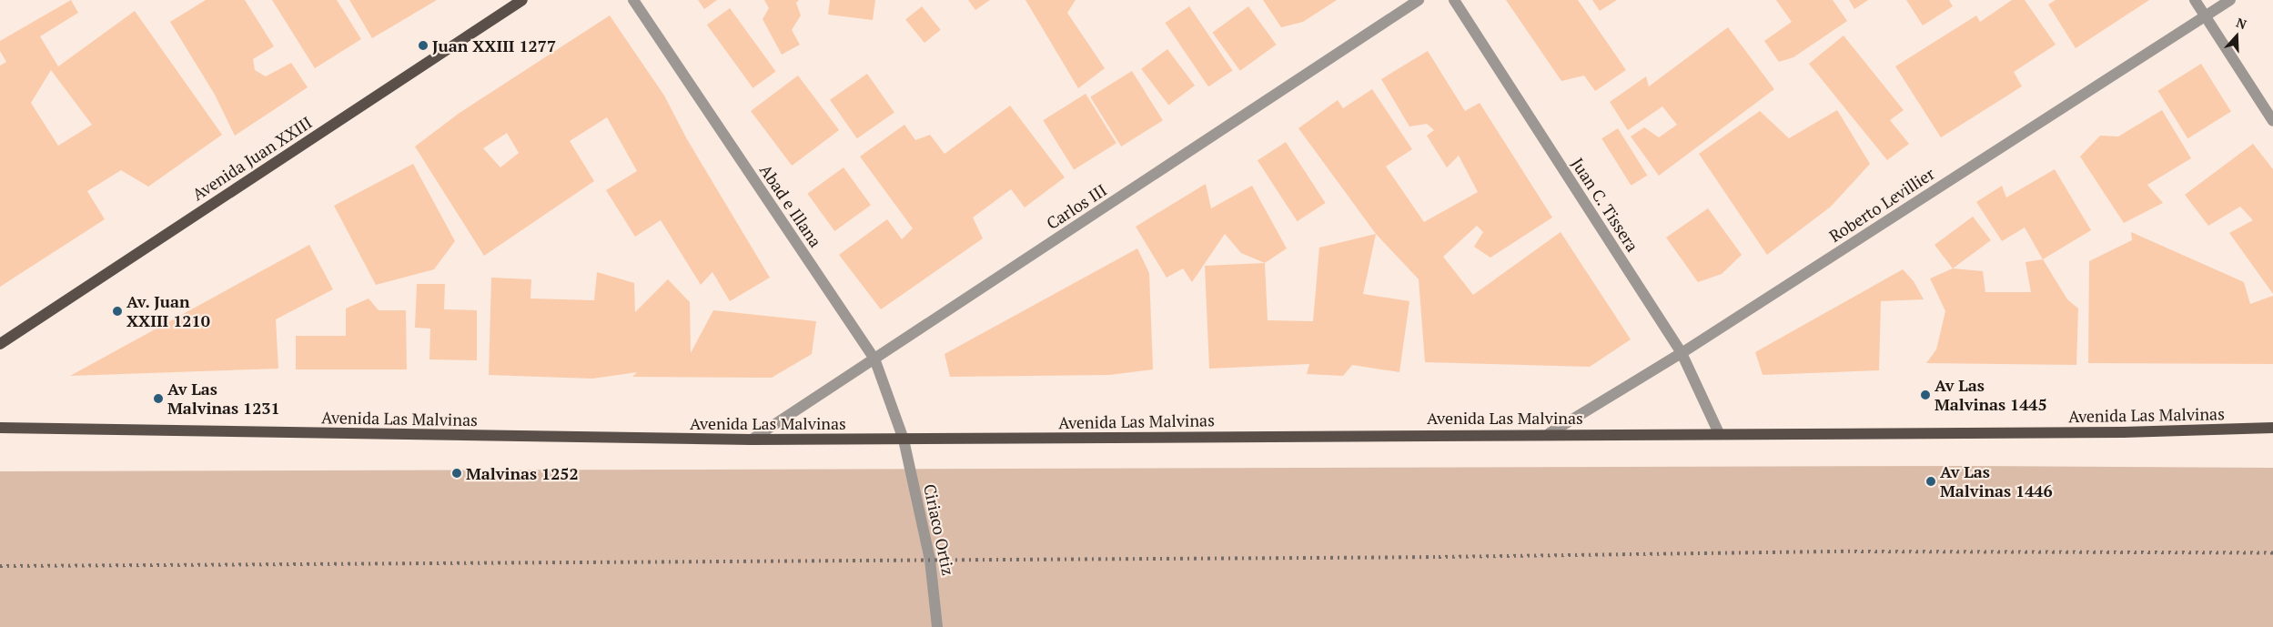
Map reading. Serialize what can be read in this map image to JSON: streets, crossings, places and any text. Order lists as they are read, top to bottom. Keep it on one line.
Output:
{"streets":{"main road":["Avenida Juan XXIII","Avenida Las Malvinas"],"street":["Juan C. Tissera","Roberto Levillier","Abad e Illana","Carlos III","Ciriaco Ortiz"]},"crossings":[["Juan C. Tissera","Roberto Levillier"],["Juan C. Tissera","Avenida Las Malvinas"],["Roberto Levillier","Avenida Las Malvinas"],["Abad e Illana","Carlos III"],["Abad e Illana","Avenida Las Malvinas"],["Abad e Illana","Ciriaco Ortiz"],["Carlos III","Avenida Las Malvinas"],["Avenida Las Malvinas","Ciriaco Ortiz"]],"places":["Juan XXIII 1277","Av. Juan XXIII 1210","Av Las Malvinas 1445","Av Las Malvinas 1231","Malvinas 1252","Av Las Malvinas 1446"],"north":"top"}
